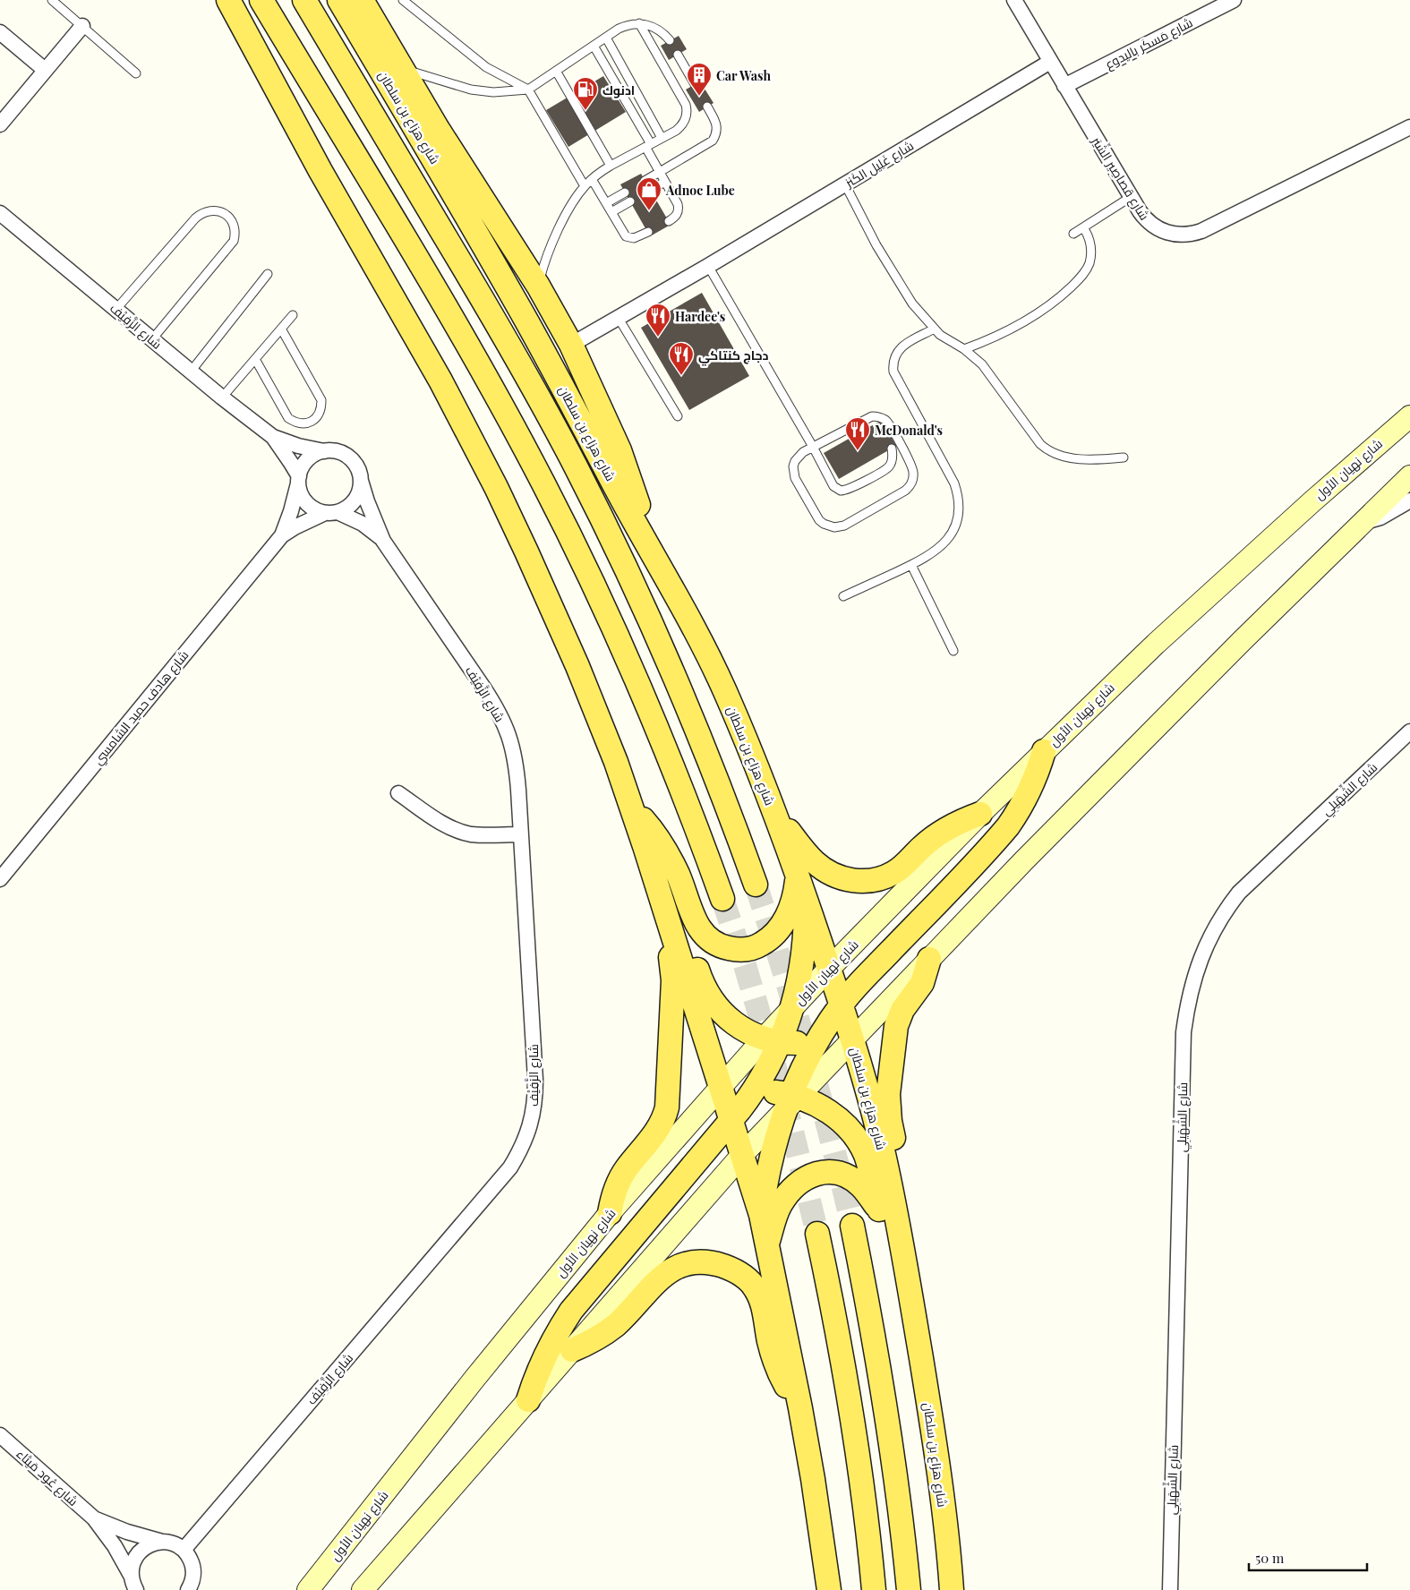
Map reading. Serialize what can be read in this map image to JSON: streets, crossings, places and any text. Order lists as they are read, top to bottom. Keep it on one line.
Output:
{"streets":{"main road":["شارع هزاع بن سلطان","شارع نهيان الأول"],"street":["شارع مَسكَر باليدوع","شارع غَلِيل الكَنز","شارع قصاصِير الشِّيَر","شارع الزَّفِيْف","شارع هادف حميد الشامسي","شارع الشِّهَيلِي","شارع عُود مَيثاء"]},"crossings":[["شارع مَسكَر باليدوع","شارع قصاصِير الشِّيَر"],["شارع هزاع بن سلطان","شارع نهيان الأول"],["شارع غَلِيل الكَنز","شارع قصاصِير الشِّيَر"],["شارع الزَّفِيْف","شارع هادف حميد الشامسي"],["شارع الزَّفِيْف","شارع عُود مَيثاء"]],"places":{"building":["Car Wash"],"fuel station":["ادنوك"],"shop":["Adnoc Lube"],"restaurant":["Hardee's","دجاج كنتاكي","McDonald's"]},"scale_bar":"50 m"}
